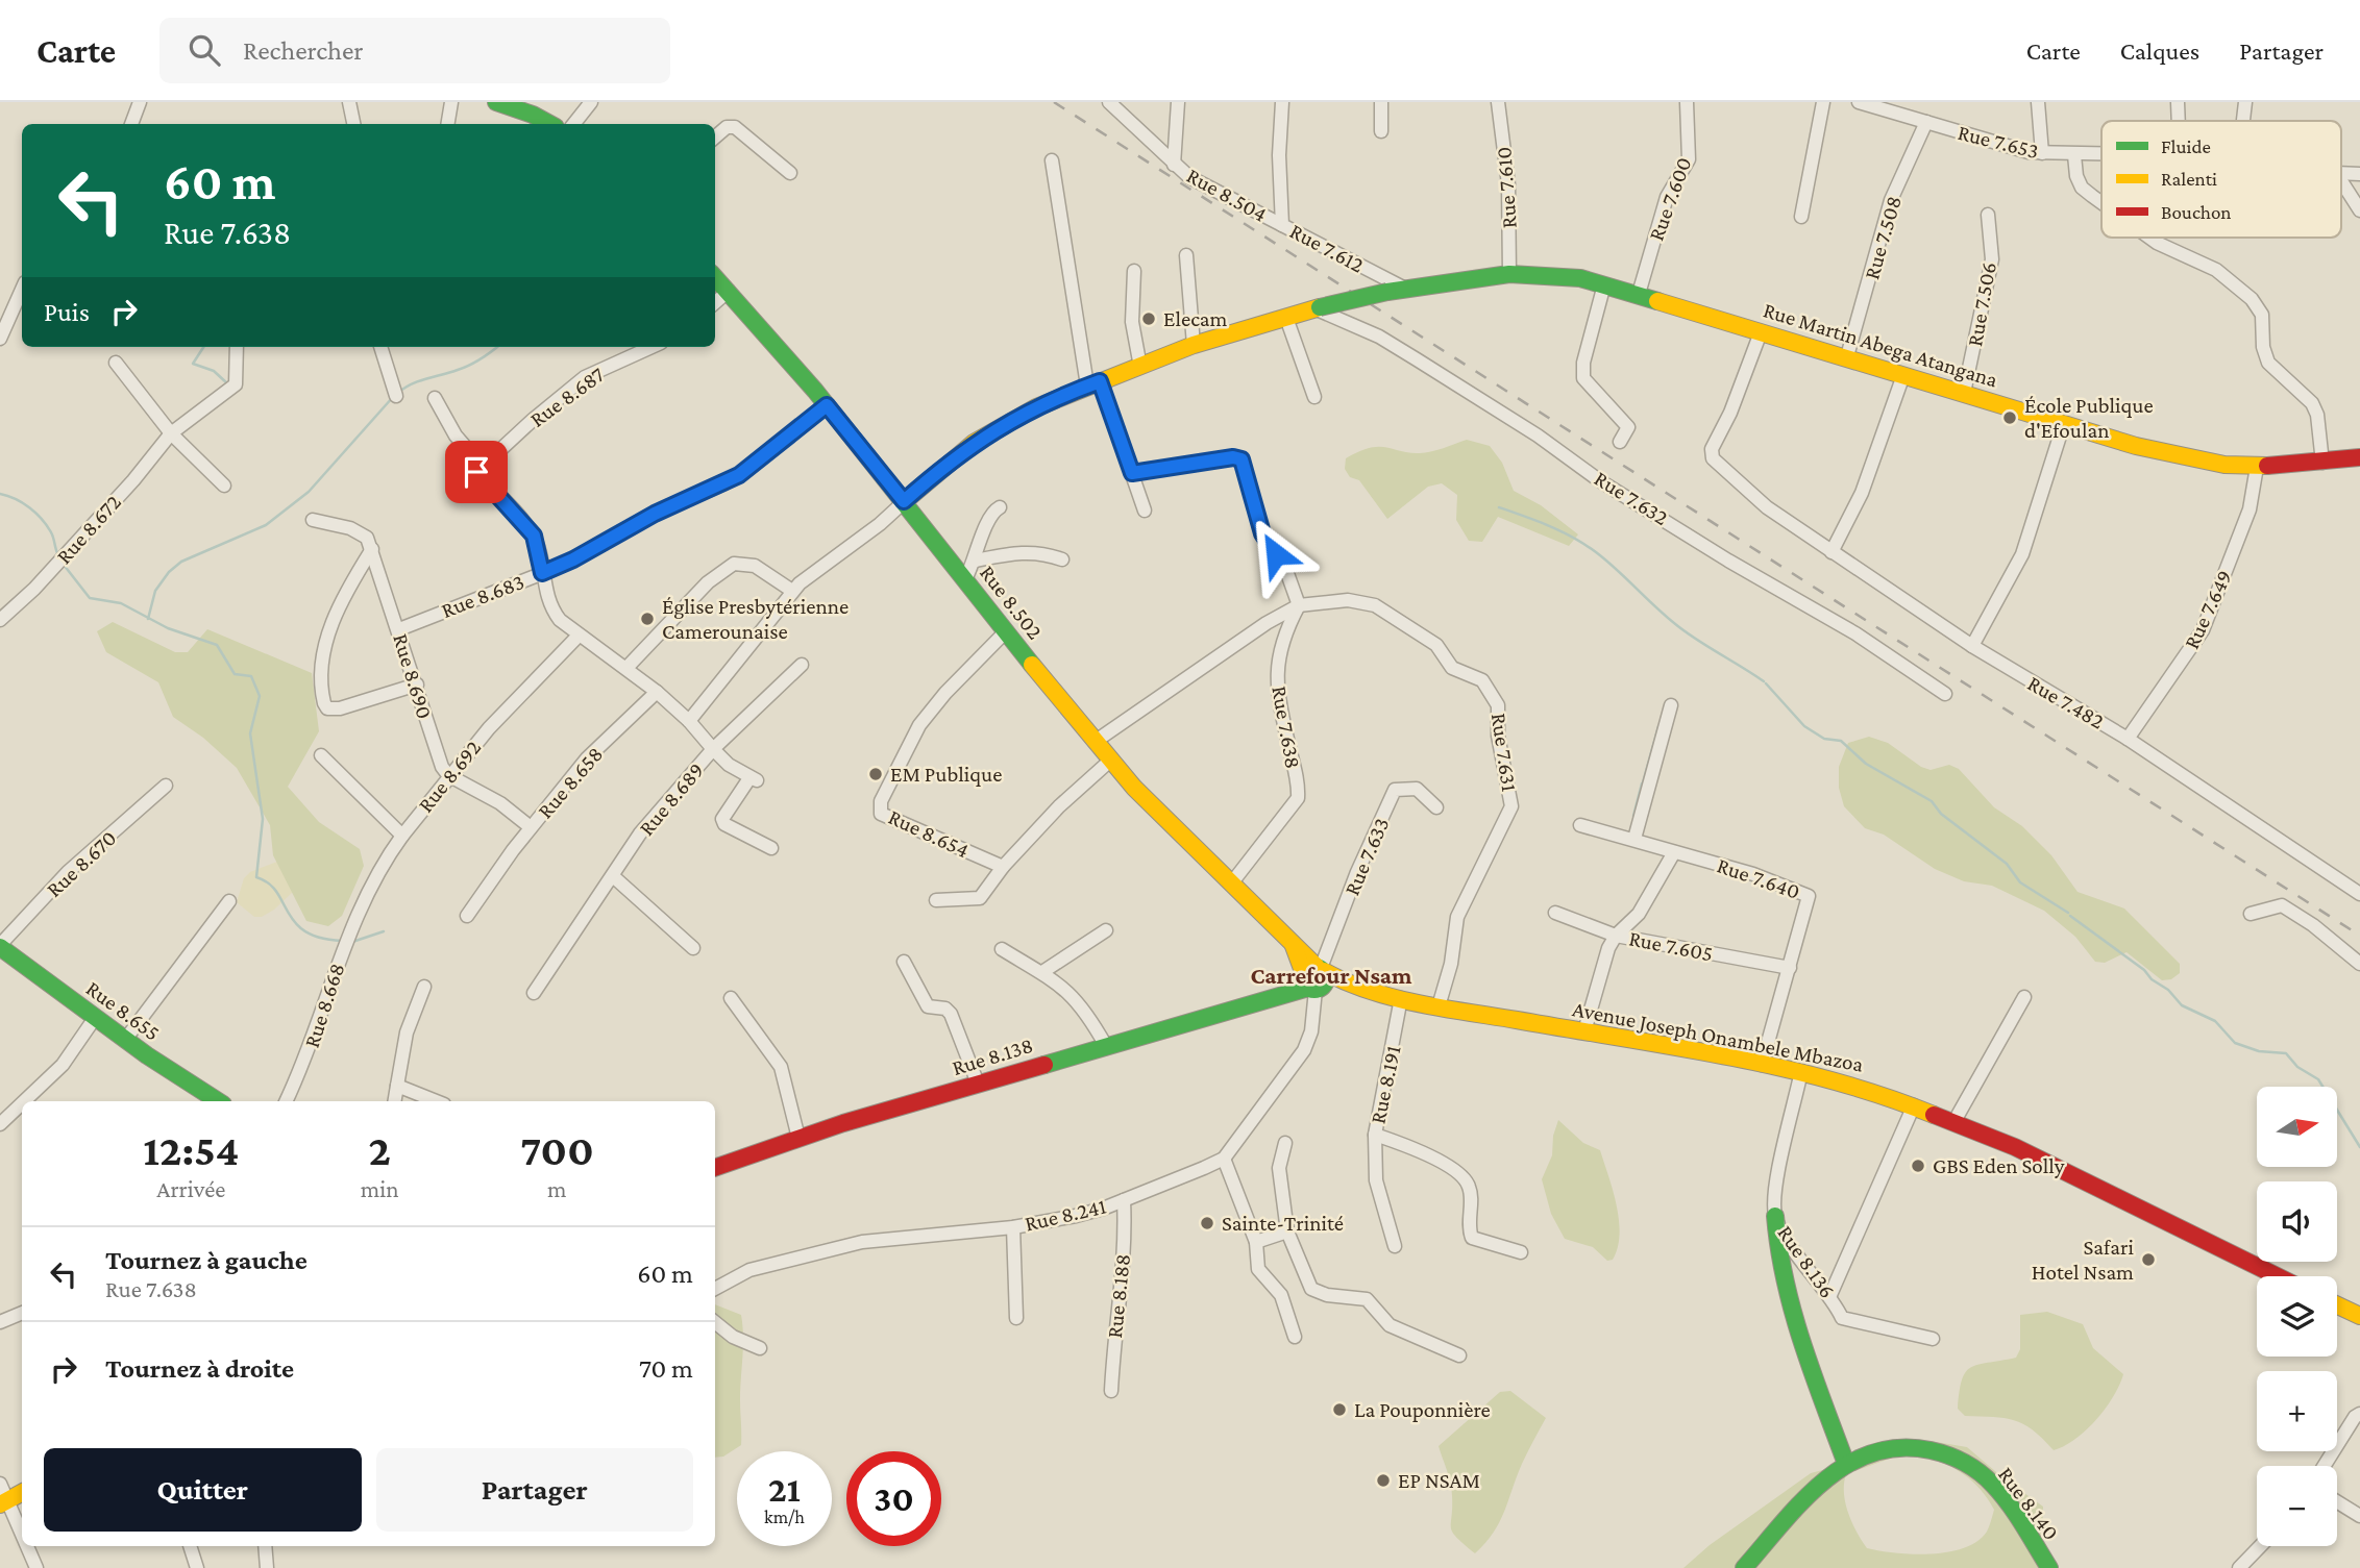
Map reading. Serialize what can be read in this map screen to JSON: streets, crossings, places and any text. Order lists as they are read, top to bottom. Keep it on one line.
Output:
{"streets":{"main road":["Rue Martin Abega Atangana","Rue 8.502","Rue 8.655","Avenue Joseph Onambele Mbazoa","Rue 8.138","Rue 8.140"],"street":["Rue 7.653","Rue 7.610","Rue 8.504","Rue 7.600","Rue 7.508","Rue 7.612","Rue 7.506","Rue 8.687","Rue 7.632","Rue 8.672","Rue 8.683","Rue 7.649","Rue 8.690","Rue 7.482","Rue 7.638","Rue 7.631","Rue 8.692","Rue 8.658","Rue 8.689","Rue 8.654","Rue 7.633","Rue 8.670","Rue 7.640","Rue 7.605","Rue 8.668","Rue 8.191","Rue 8.241","Rue 8.136","Rue 8.188"]},"crossings":[["Rue 7.653","Rue 7.508"],["Rue 7.610","Rue Martin Abega Atangana"],["Rue 8.504","Rue 7.612"],["Rue 7.600","Rue Martin Abega Atangana"],["Rue 7.508","Rue Martin Abega Atangana"],["Rue 7.612","Rue Martin Abega Atangana"],["Rue 7.506","Rue Martin Abega Atangana"],["Rue Martin Abega Atangana","Rue 7.632"],["Rue Martin Abega Atangana","Rue 8.502"],["Rue Martin Abega Atangana","Rue 7.649"],["Rue Martin Abega Atangana","Rue 7.482"],["Rue 8.683","Rue 8.502"],["Rue 8.683","Rue 8.690"],["Rue 8.502","Rue 7.638"],["Rue 8.502","Rue 7.631"],["Rue 8.502","Rue 8.654"],["Rue 8.502","Rue 7.633"],["Rue 8.502","Avenue Joseph Onambele Mbazoa"],["Rue 8.502","Rue 8.138"],["Rue 7.649","Rue 7.482"],["Rue 8.690","Rue 8.692"],["Rue 7.638","Rue 7.631"],["Rue 7.631","Avenue Joseph Onambele Mbazoa"],["Rue 8.692","Rue 8.668"],["Rue 7.633","Avenue Joseph Onambele Mbazoa"],["Rue 7.633","Rue 8.138"],["Rue 8.670","Rue 8.655"],["Rue 7.640","Rue 7.605"],["Rue 7.640","Avenue Joseph Onambele Mbazoa"],["Avenue Joseph Onambele Mbazoa","Rue 8.138"],["Avenue Joseph Onambele Mbazoa","Rue 8.191"],["Avenue Joseph Onambele Mbazoa","Rue 8.136"],["Rue 8.241","Rue 8.188"]],"districts":["Carrefour Nsam"],"places":["Elecam","École Publique d'Efoulan","Église Presbytérienne Camerounaise","EM Publique","GBS Eden Solly","Sainte-Trinité","Safari Hotel Nsam","La Pouponnière","EP NSAM"],"legend":["Fluide","Ralenti","Bouchon"],"north":"right","page":{"header":"Carte","search":"Rechercher","nav":["Carte","Calques","Partager"],"turn":["60 m","Rue 7.638"],"then":"Puis","map_buttons":["+","−"],"eta":["12:54","Arrivée","2","min","700","m"],"list":[{"name":"Tournez à gauche","note":"Rue 7.638","value":"60 m"},{"name":"Tournez à droite","value":"70 m"}],"buttons":["Quitter","Partager"],"speed":"21 km/h","limit":"30"}}
